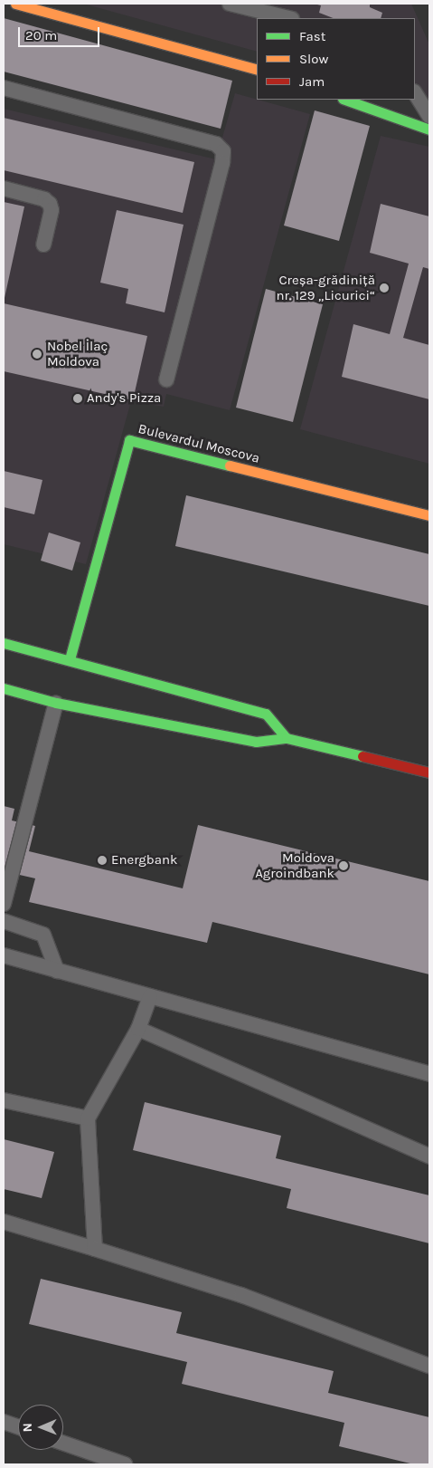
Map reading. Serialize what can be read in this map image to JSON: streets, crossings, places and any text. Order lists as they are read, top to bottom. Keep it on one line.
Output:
{"streets":{"street":["Bulevardul Moscova"]},"places":["Creșa-grădiniță nr. 129 „Licurici“","Nobel İlaç Moldova","Andy's Pizza","Energbank","Moldova Agroindbank"],"legend":["Fast","Slow","Jam"],"scale_bar":"20 m","north":"left"}
